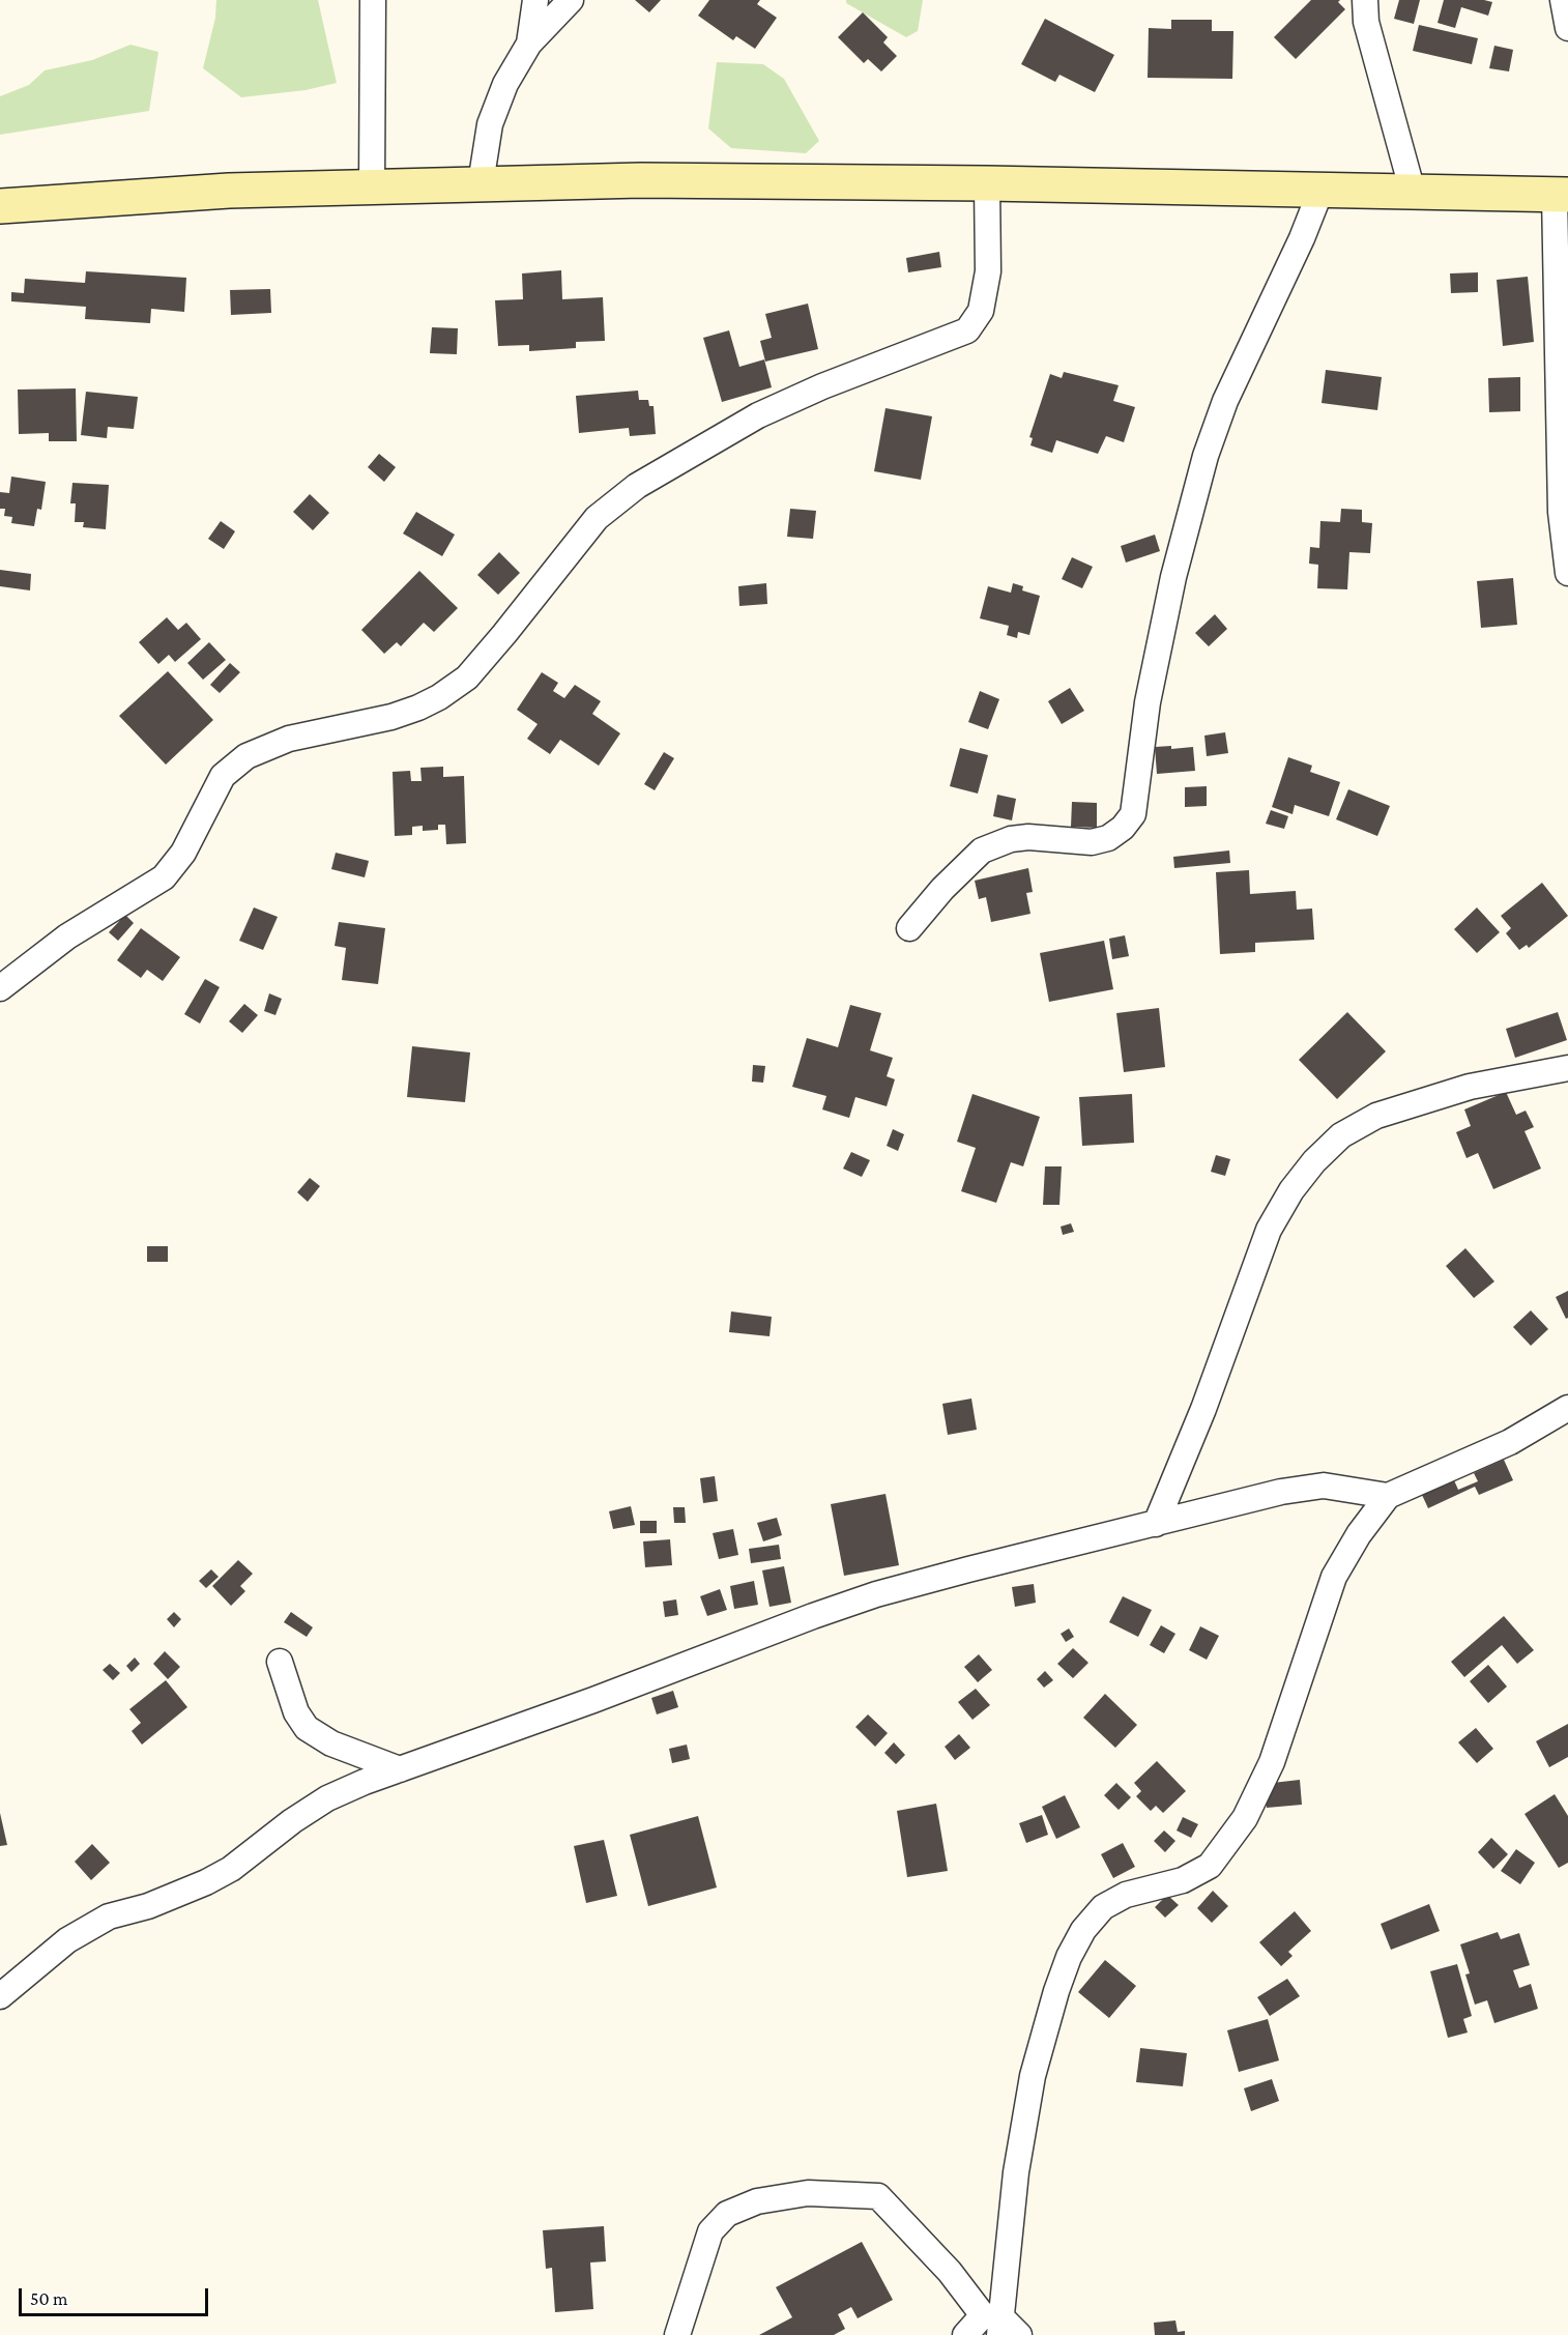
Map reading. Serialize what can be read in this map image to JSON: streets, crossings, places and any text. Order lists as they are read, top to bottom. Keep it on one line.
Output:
{"scale_bar":"50 m"}
